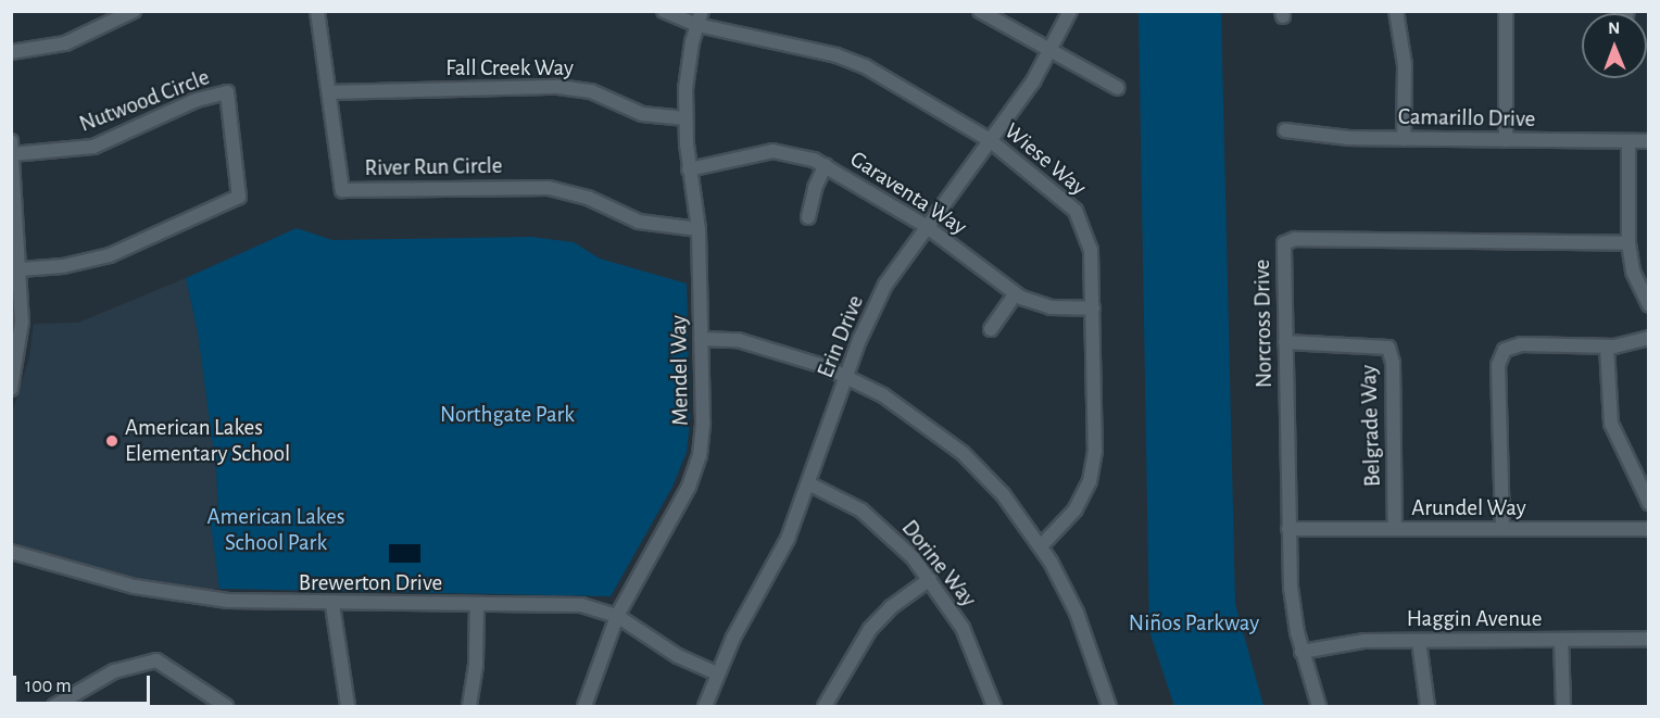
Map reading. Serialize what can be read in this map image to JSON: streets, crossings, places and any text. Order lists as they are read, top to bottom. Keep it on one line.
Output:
{"streets":{"street":["Fall Creek Way","Nutwood Circle","Camarillo Drive","Wiese Way","River Run Circle","Garaventa Way","Norcross Drive","Erin Drive","Mendel Way","Belgrade Way","Arundel Way","Dorine Way","Brewerton Drive","Haggin Avenue"]},"crossings":[["Fall Creek Way","River Run Circle"],["Fall Creek Way","Mendel Way"],["Wiese Way","Garaventa Way"],["Wiese Way","Erin Drive"],["Wiese Way","Mendel Way"],["River Run Circle","Mendel Way"],["Garaventa Way","Erin Drive"],["Garaventa Way","Mendel Way"],["Norcross Drive","Belgrade Way"],["Norcross Drive","Arundel Way"],["Norcross Drive","Haggin Avenue"],["Erin Drive","Dorine Way"],["Erin Drive","Brewerton Drive"],["Mendel Way","Brewerton Drive"],["Belgrade Way","Arundel Way"]],"parks":["Northgate Park","American Lakes School Park","Niños Parkway"],"places":["American Lakes Elementary School"],"scale_bar":"100 m","north":"top"}
